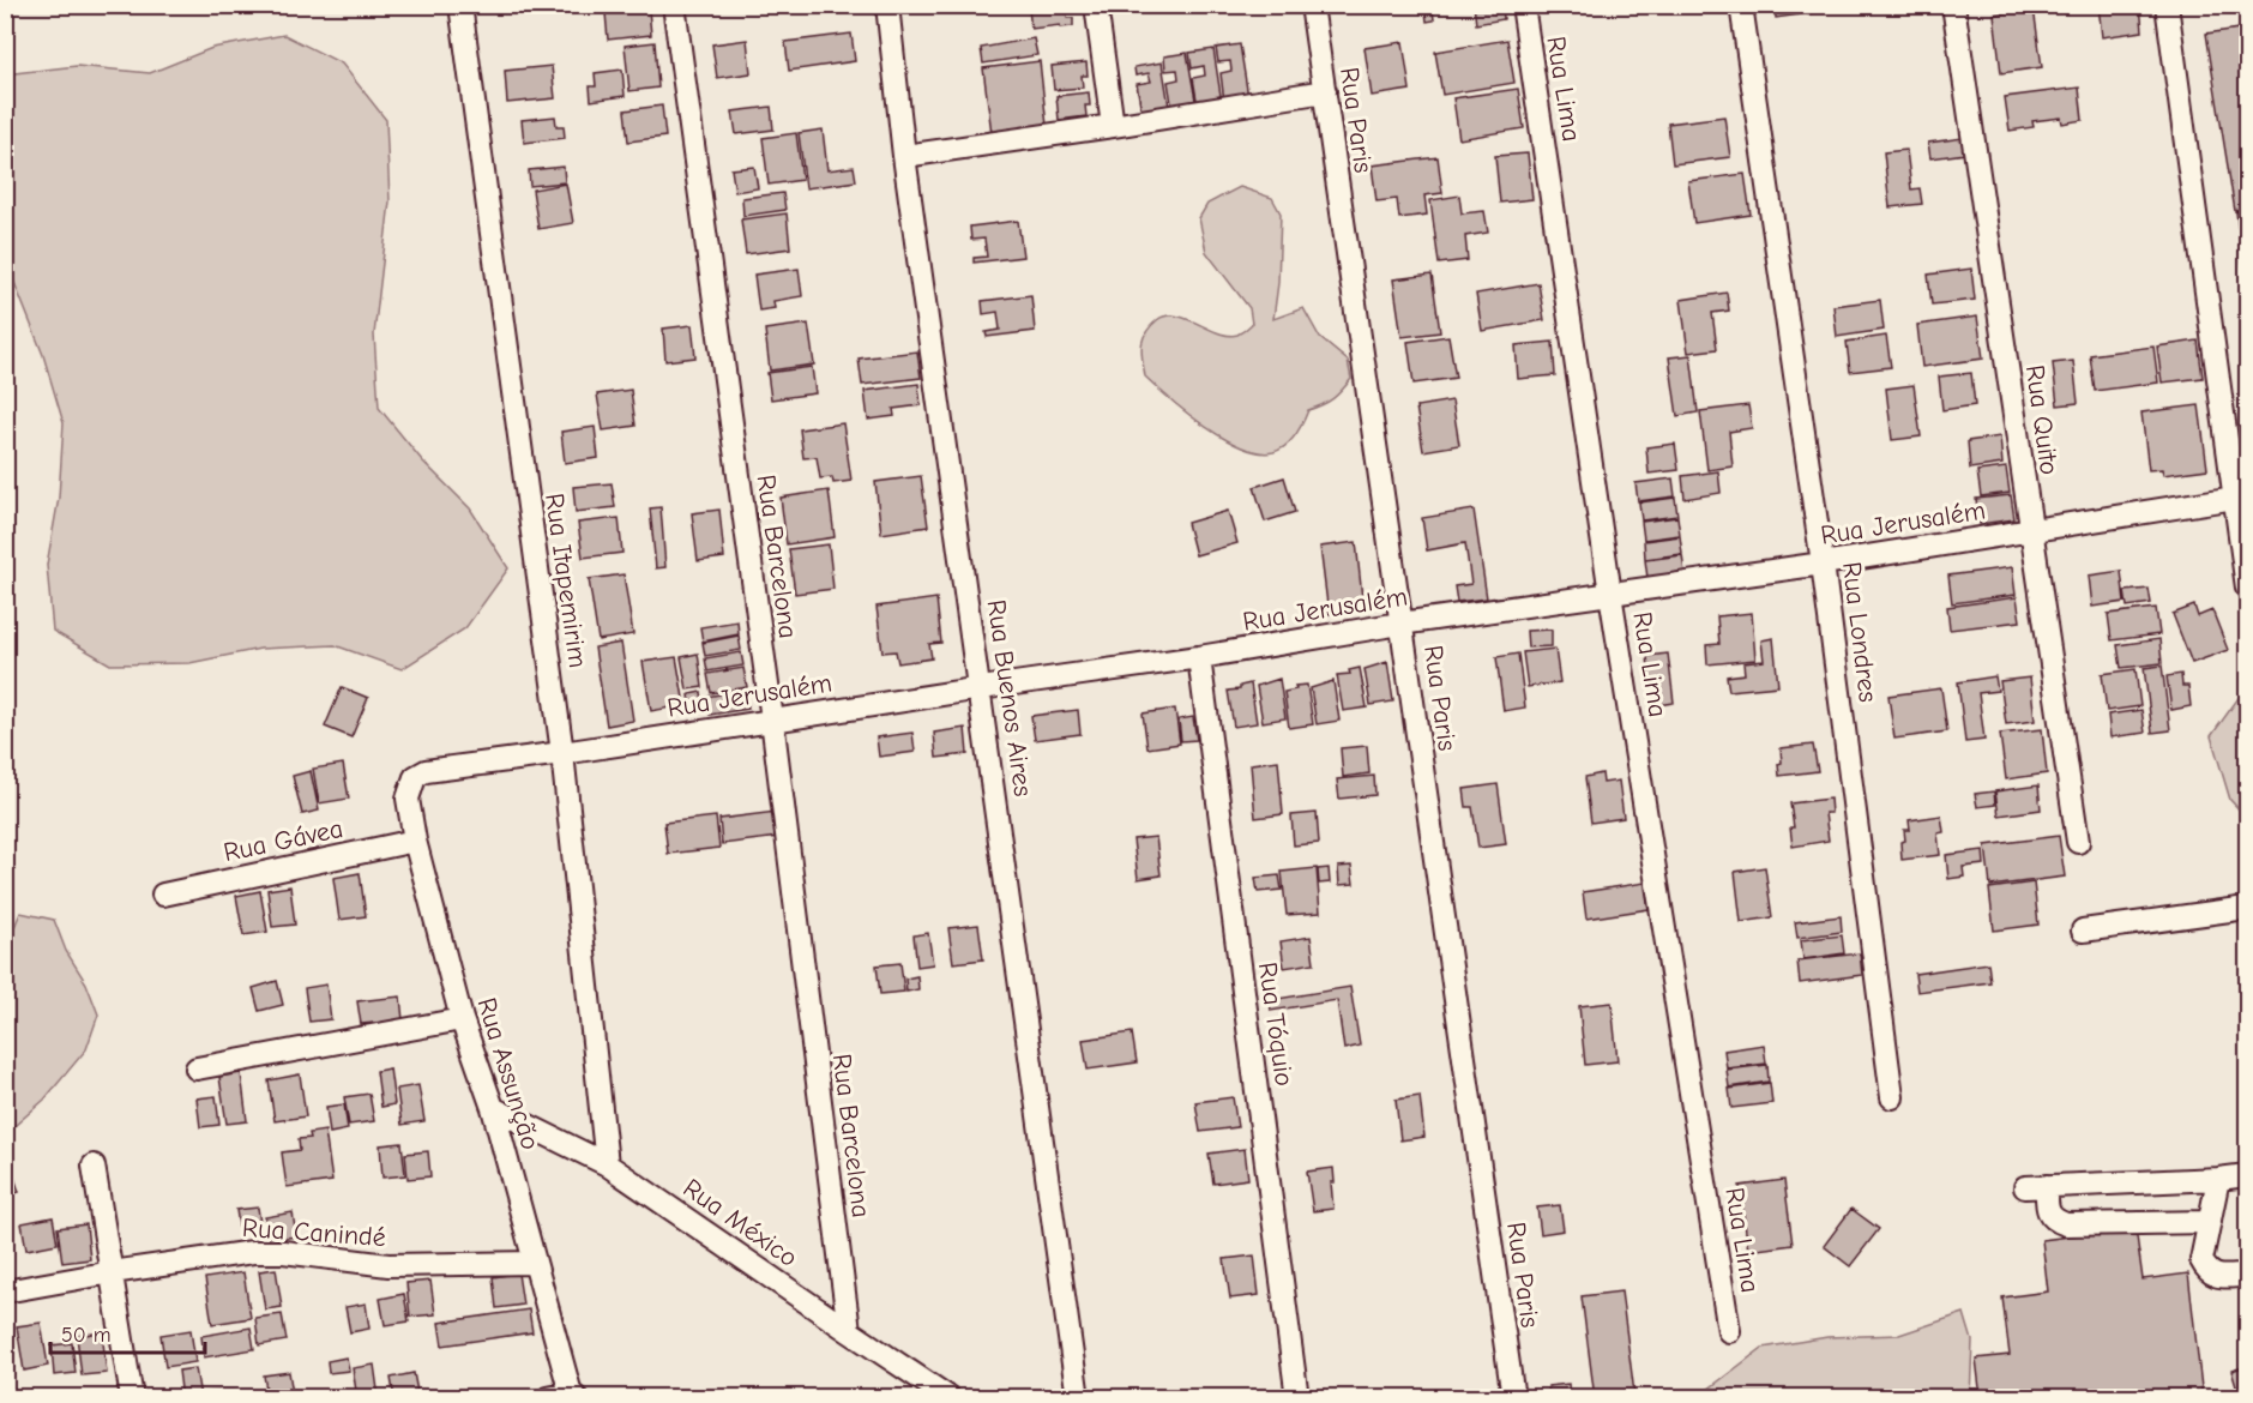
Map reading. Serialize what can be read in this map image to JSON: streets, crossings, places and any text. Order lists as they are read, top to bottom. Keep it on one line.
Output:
{"streets":{"street":["Rua Lima","Rua Paris","Rua Quito","Rua Jerusalém","Rua Barcelona","Rua Itapemirim","Rua Londres","Rua Buenos Aires","Rua Gávea","Rua Tóquio","Rua Assunção","Rua México","Rua Canindé"]},"crossings":[["Rua Lima","Rua Jerusalém"],["Rua Paris","Rua Jerusalém"],["Rua Quito","Rua Jerusalém"],["Rua Jerusalém","Rua Barcelona"],["Rua Jerusalém","Rua Itapemirim"],["Rua Jerusalém","Rua Londres"],["Rua Jerusalém","Rua Buenos Aires"],["Rua Jerusalém","Rua Tóquio"],["Rua Jerusalém","Rua Assunção"],["Rua Barcelona","Rua México"],["Rua Itapemirim","Rua México"],["Rua Gávea","Rua Assunção"],["Rua Assunção","Rua México"],["Rua Assunção","Rua Canindé"]],"scale_bar":"50 m"}
